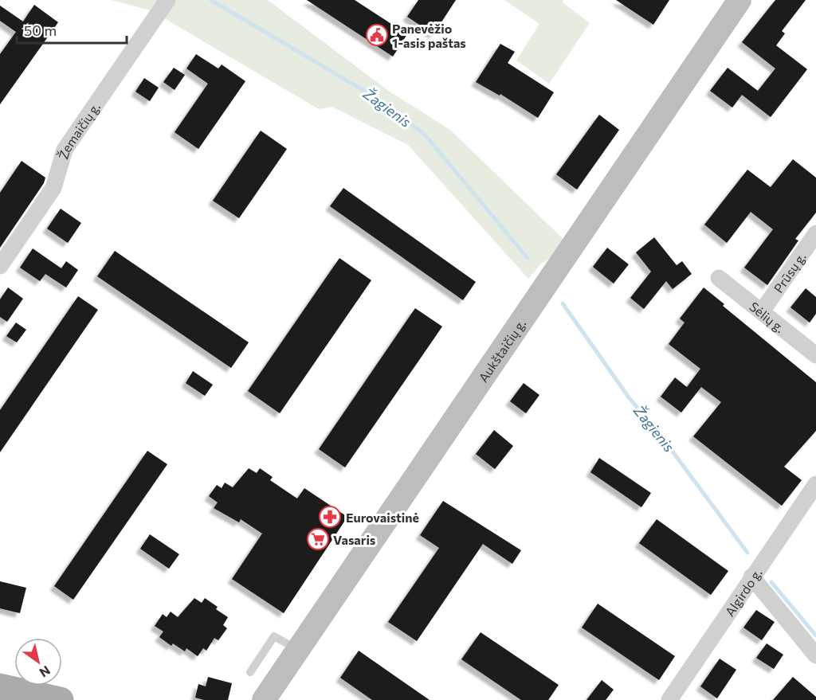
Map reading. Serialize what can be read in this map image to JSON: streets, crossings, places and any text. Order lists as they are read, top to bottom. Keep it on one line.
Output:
{"streets":{"main road":["Aukštaičių g."],"street":["Žemaičių g.","Prūsų g.","Sėlių g.","Algirdo g."]},"crossings":[["Prūsų g.","Sėlių g."]],"water":["Žagienis"],"places":{"public building":["Panevėžio 1-asis paštas"],"pharmacy":["Eurovaistinė"],"supermarket":["Vasaris"]},"scale_bar":"50 m","north":"bottom right"}
